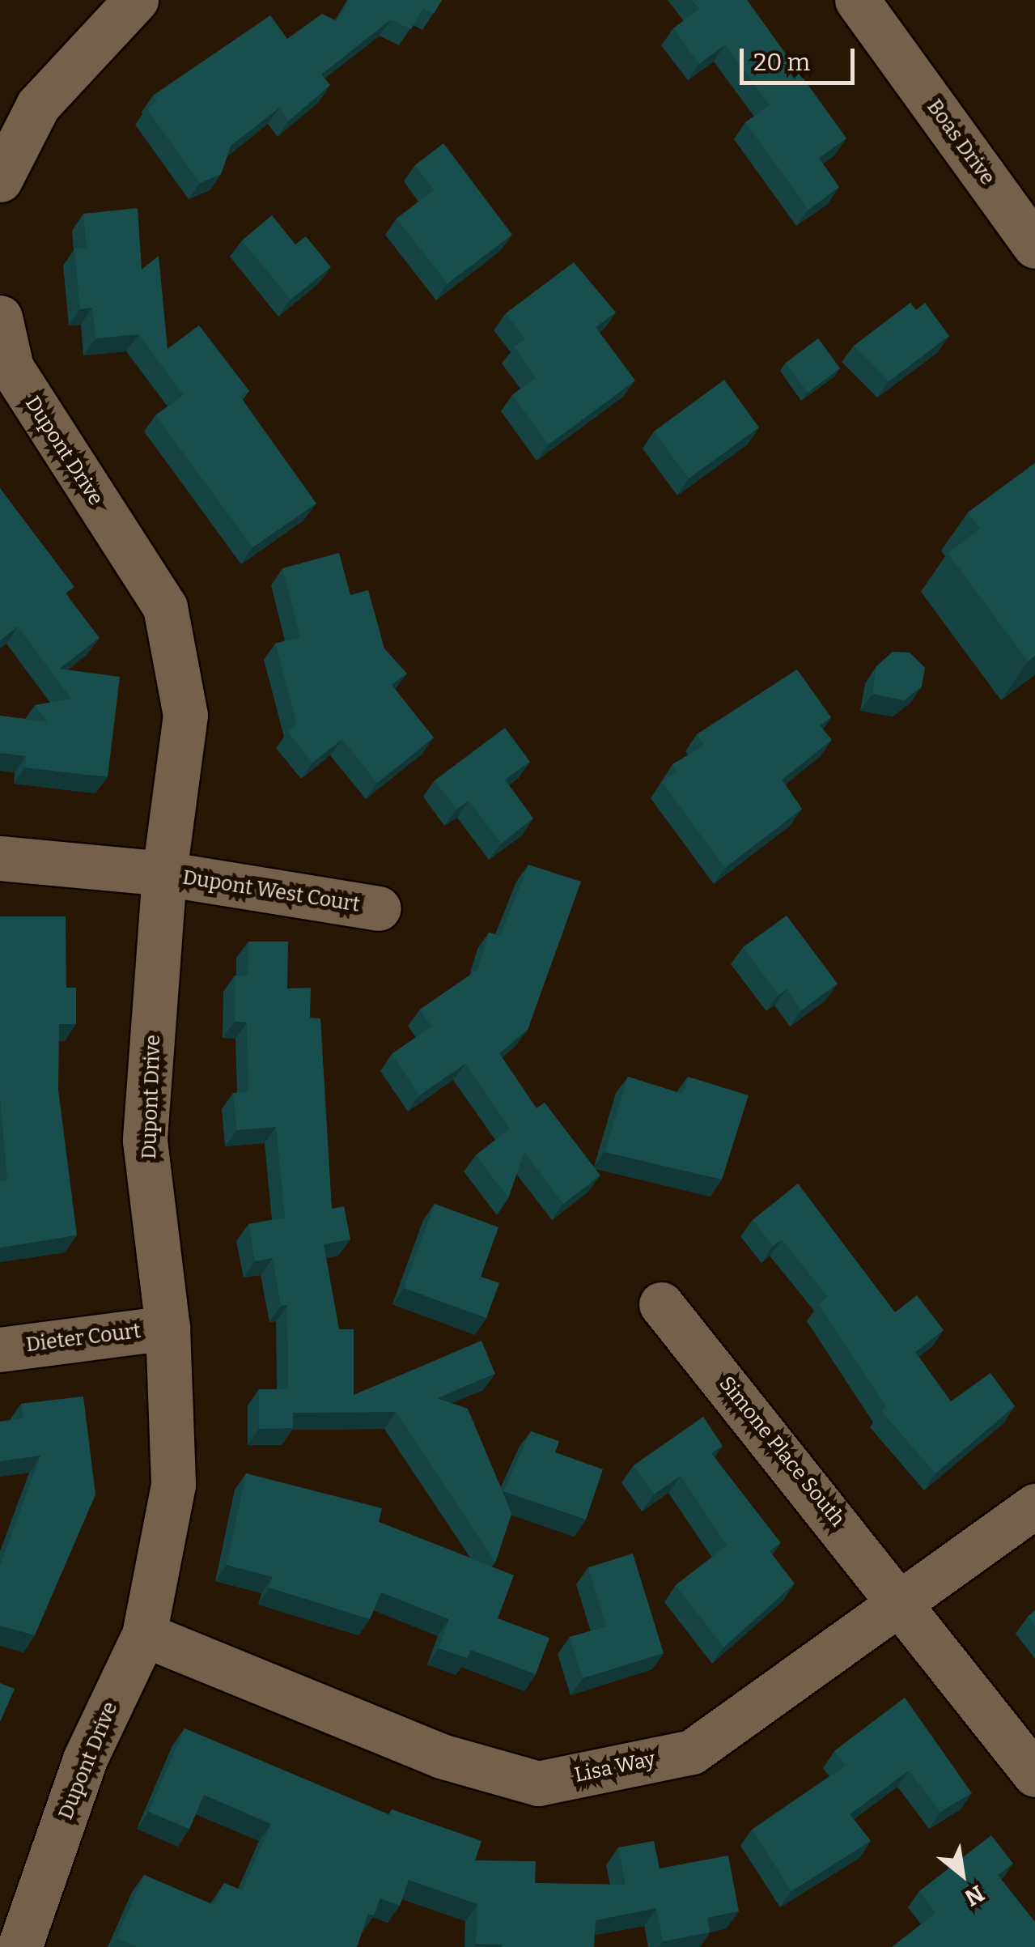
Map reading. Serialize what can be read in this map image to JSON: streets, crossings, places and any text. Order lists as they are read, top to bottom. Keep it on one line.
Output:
{"streets":{"street":["Boas Drive","Dupont Drive","Dupont West Court","Dieter Court","Simone Place South","Lisa Way"]},"crossings":[["Dupont Drive","Dupont West Court"],["Dupont Drive","Dieter Court"],["Dupont Drive","Lisa Way"],["Simone Place South","Lisa Way"]],"scale_bar":"20 m","north":"bottom right"}
